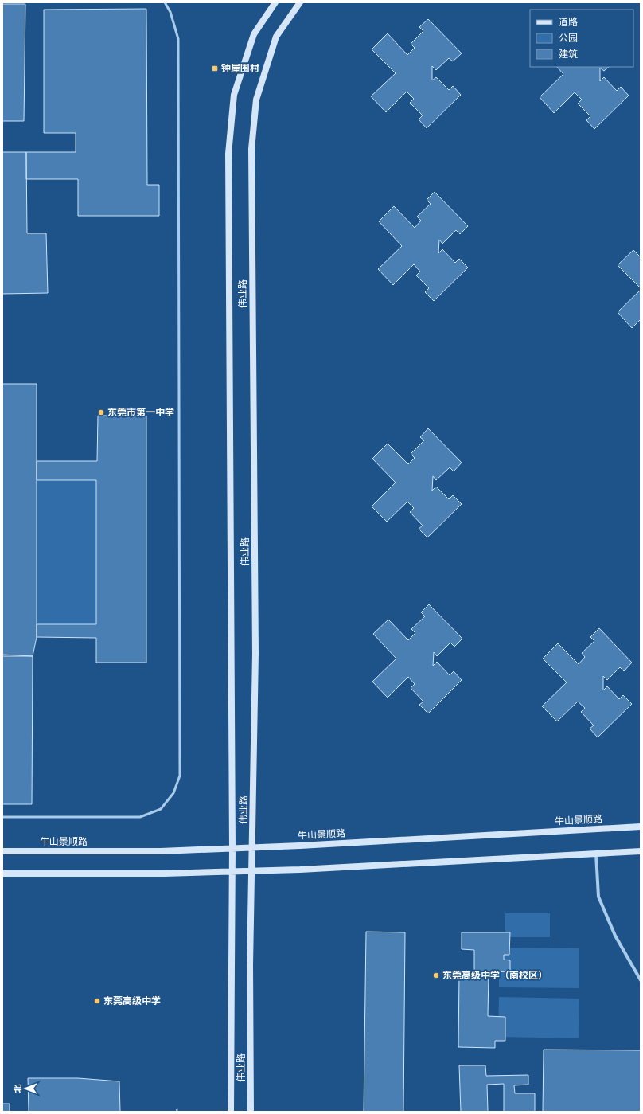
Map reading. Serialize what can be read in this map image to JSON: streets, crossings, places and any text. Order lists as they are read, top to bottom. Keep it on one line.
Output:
{"streets":{"street":["伟业路","牛山景顺路"]},"crossings":[["伟业路","牛山景顺路"]],"places":{"transit":["钟屋围村"],"other":["东莞市第一中学","东莞高级中学（南校区）","东莞高级中学"]},"legend":["道路","公园","建筑"],"north":"left"}
